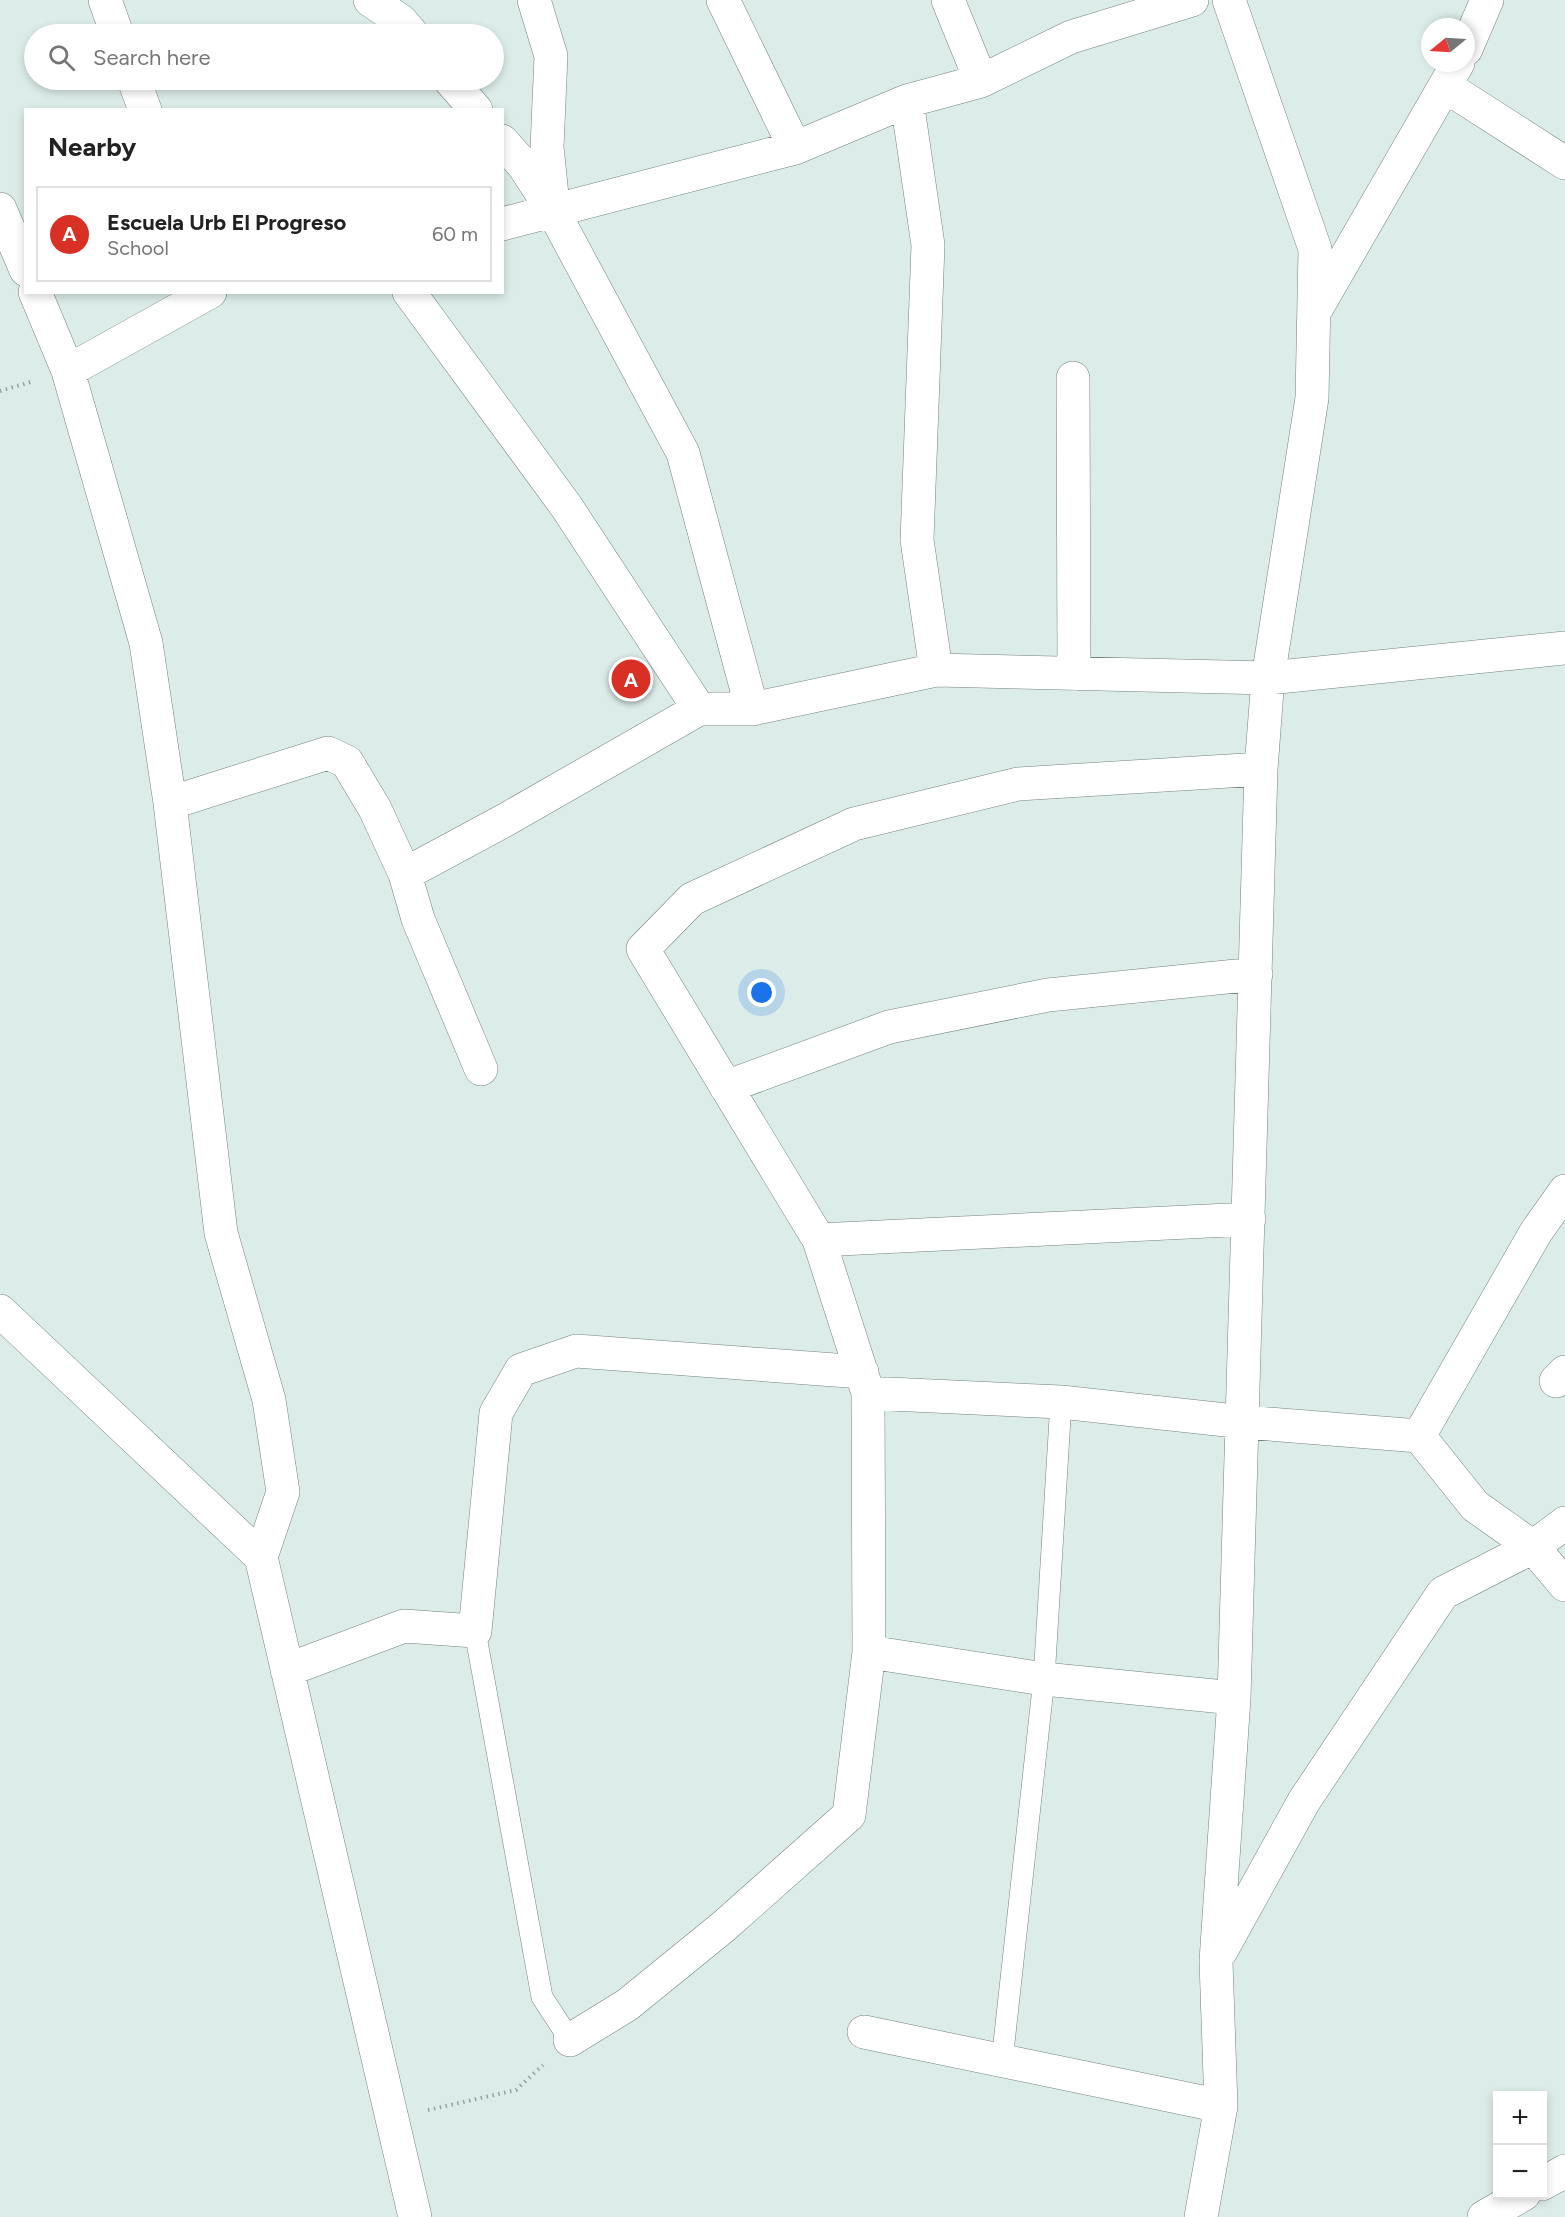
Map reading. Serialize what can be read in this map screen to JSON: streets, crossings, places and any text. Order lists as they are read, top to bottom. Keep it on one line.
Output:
{"north":"left","page":{"search":"Search here","heading":"Nearby","list":[{"mark":"A","name":"Escuela Urb El Progreso","note":"School","value":"60 m"}],"pins":"A","map_buttons":["+","−"]}}
